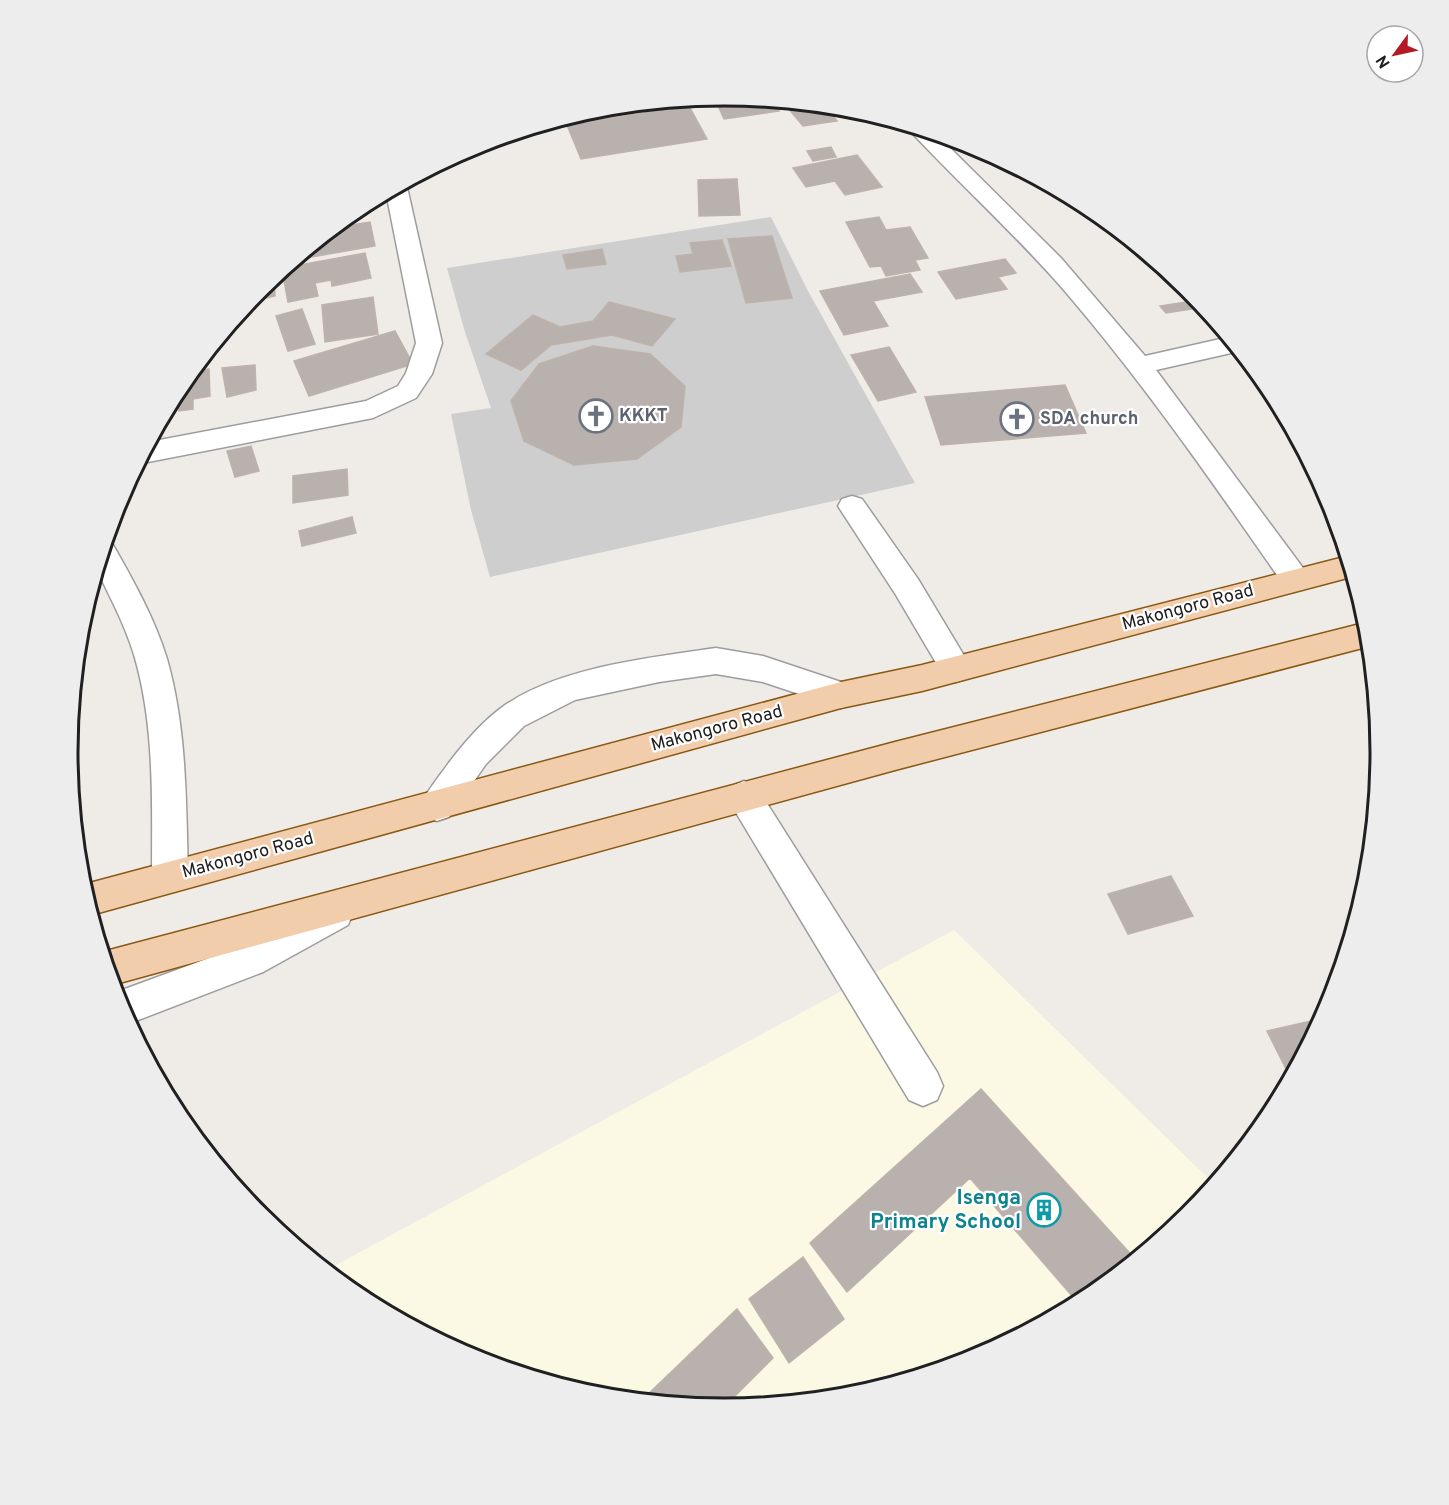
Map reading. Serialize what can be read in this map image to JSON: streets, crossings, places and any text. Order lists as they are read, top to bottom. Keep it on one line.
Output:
{"streets":{"main road":["Makongoro Road"]},"places":{"church":["KKKT","SDA church"],"building":["Isenga Primary School"]},"north":"bottom left"}
